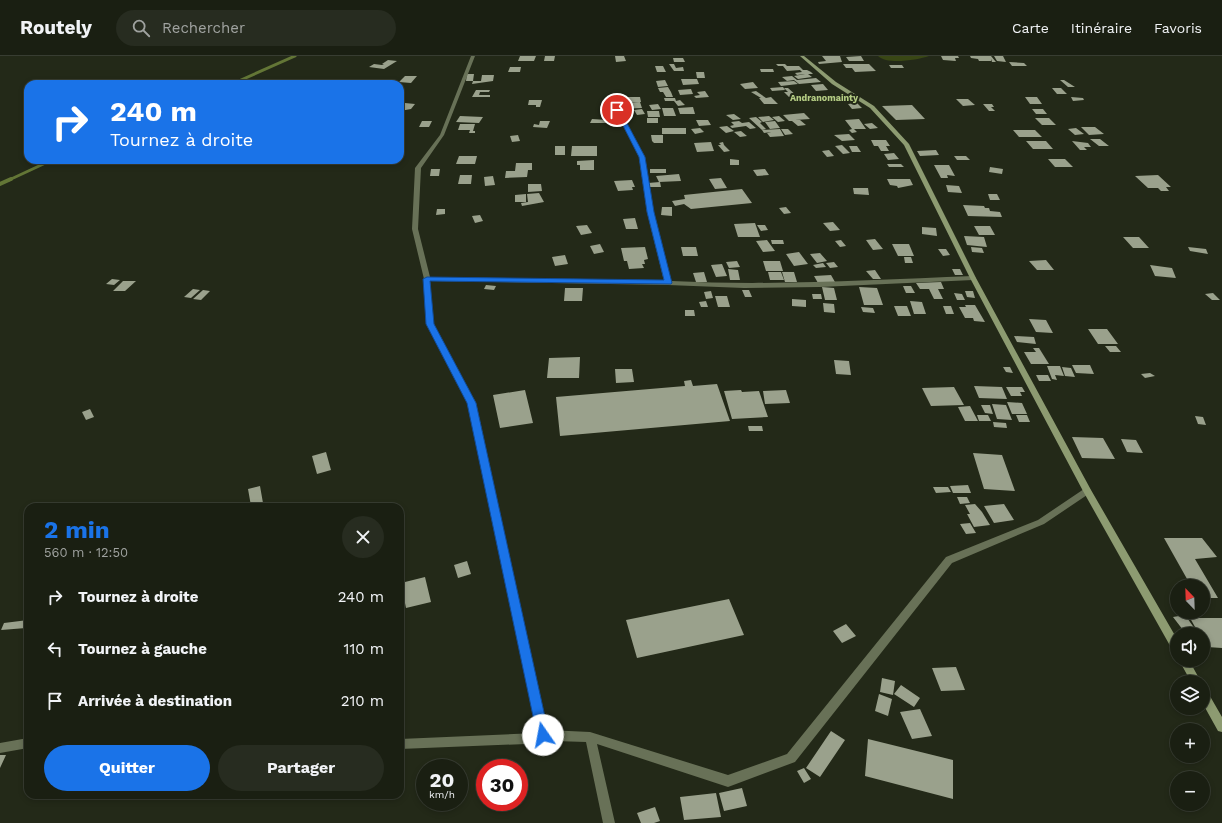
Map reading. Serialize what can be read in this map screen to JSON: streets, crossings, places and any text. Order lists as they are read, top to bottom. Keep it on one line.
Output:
{"districts":["Andranomainty"],"north":"top left","page":{"header":"Routely","search":"Rechercher","nav":["Carte","Itinéraire","Favoris"],"turn":["240 m","Tournez à droite"],"heading":["2 min","560 m · 12:50"],"list":[{"name":"Tournez à droite","value":"240 m"},{"name":"Tournez à gauche","value":"110 m"},{"name":"Arrivée à destination","value":"210 m"}],"map_buttons":["+","−"],"buttons":["Quitter","Partager"],"speed":"20 km/h","limit":"30"}}
